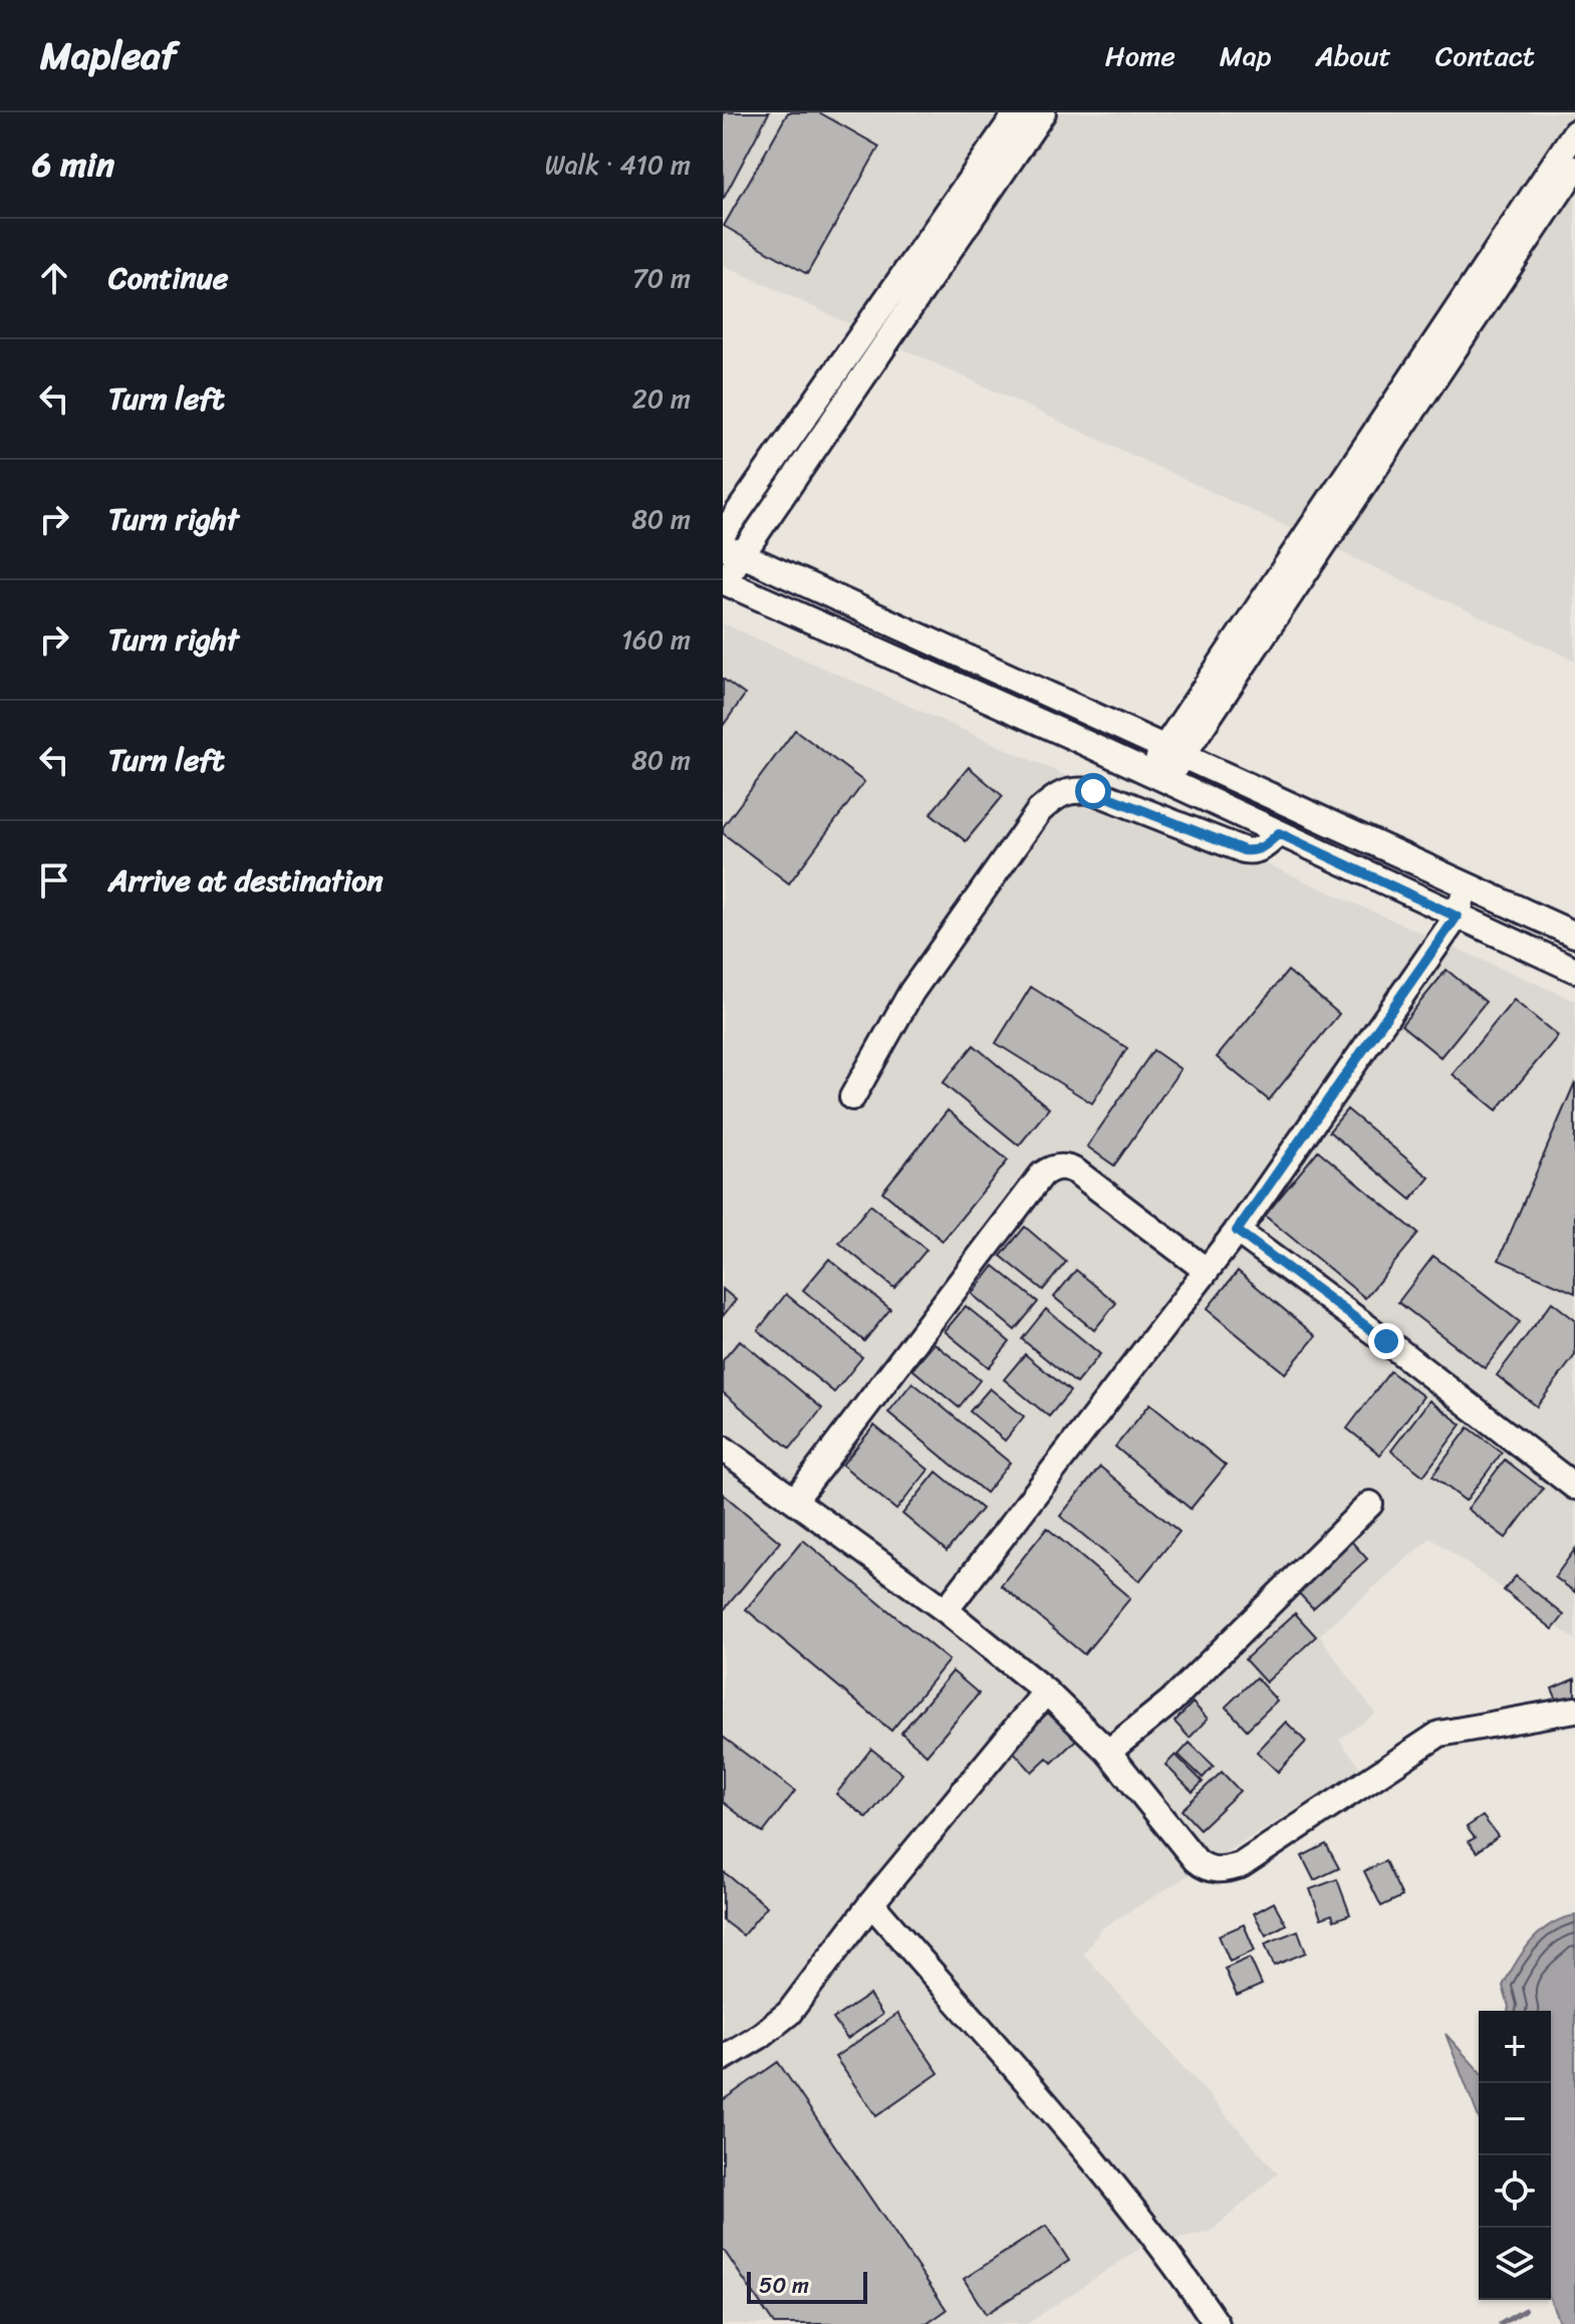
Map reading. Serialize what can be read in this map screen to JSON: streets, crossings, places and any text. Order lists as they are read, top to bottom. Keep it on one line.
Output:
{"scale_bar":"50 m","page":{"header":"Mapleaf","nav":["Home","Map","About","Contact"],"heading":["6 min","Walk · 410 m"],"list":[["Continue","70 m"],["Turn left","20 m"],["Turn right","80 m"],["Turn right","160 m"],["Turn left","80 m"],"Arrive at destination"],"map_buttons":["+","−"],"scale":"50 m"}}
